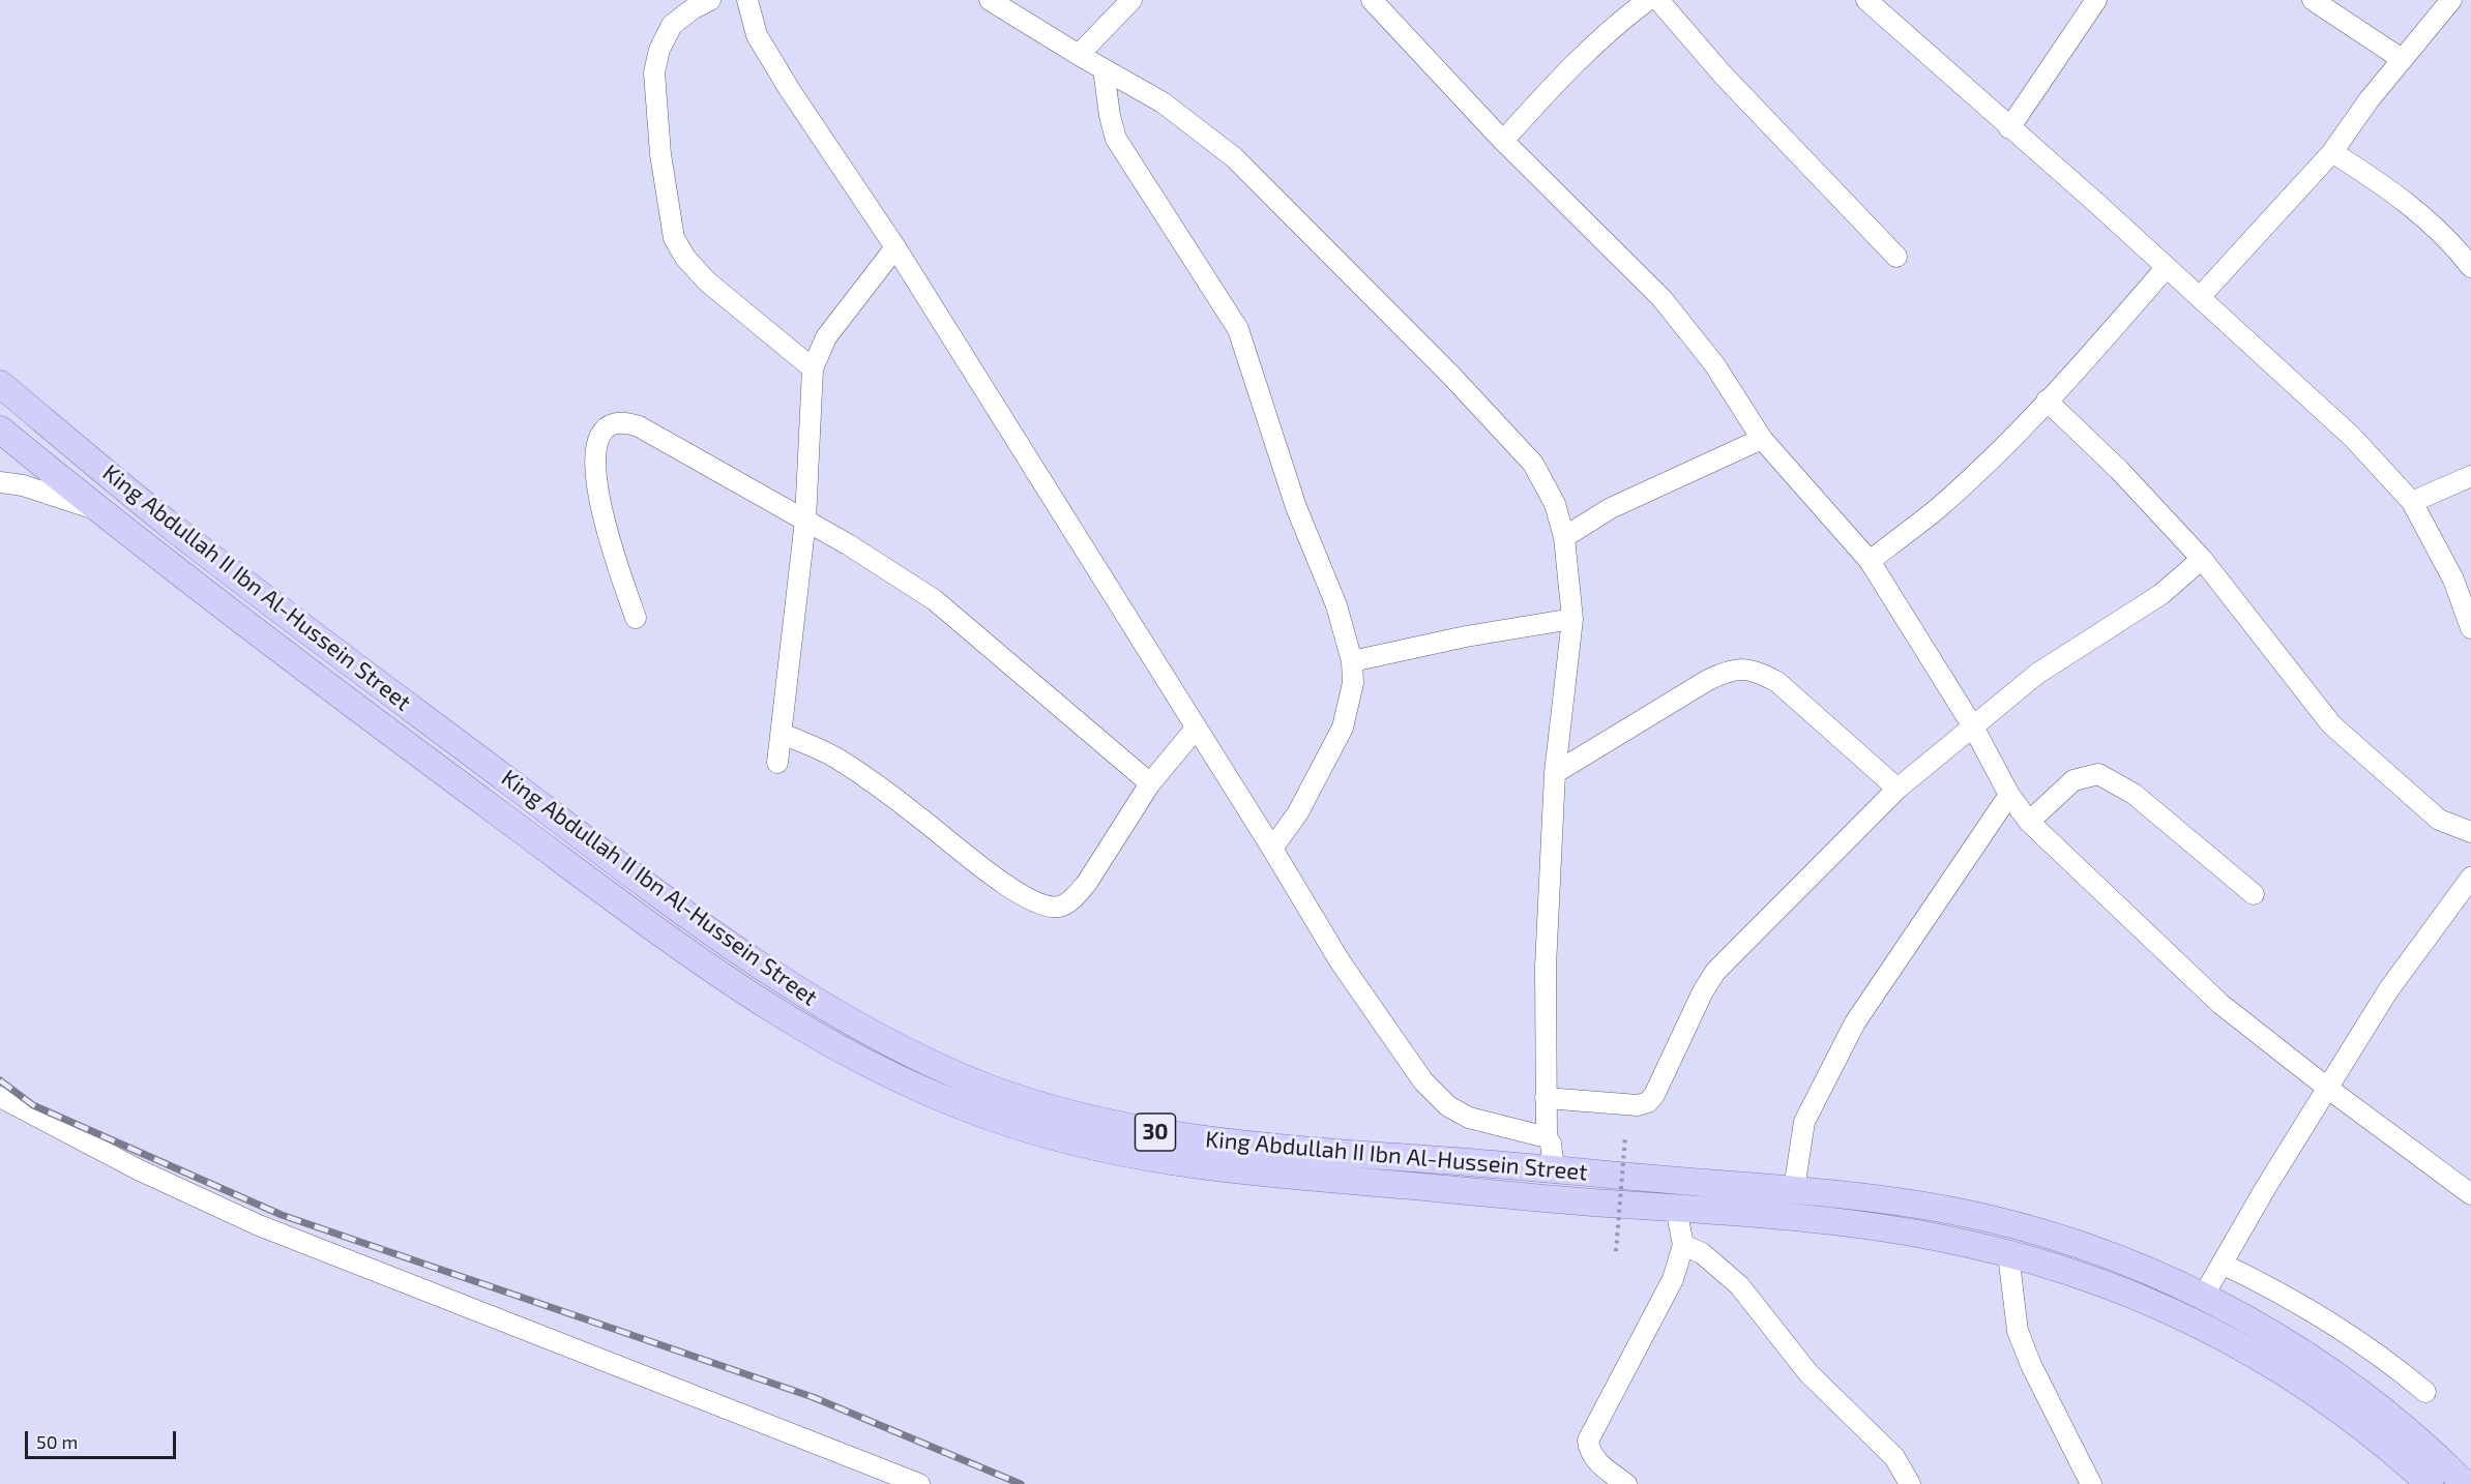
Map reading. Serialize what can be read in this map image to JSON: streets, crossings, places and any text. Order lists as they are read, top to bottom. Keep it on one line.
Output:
{"streets":{"main road":["King Abdullah II Ibn Al-Hussein Street","30"]},"scale_bar":"50 m"}
